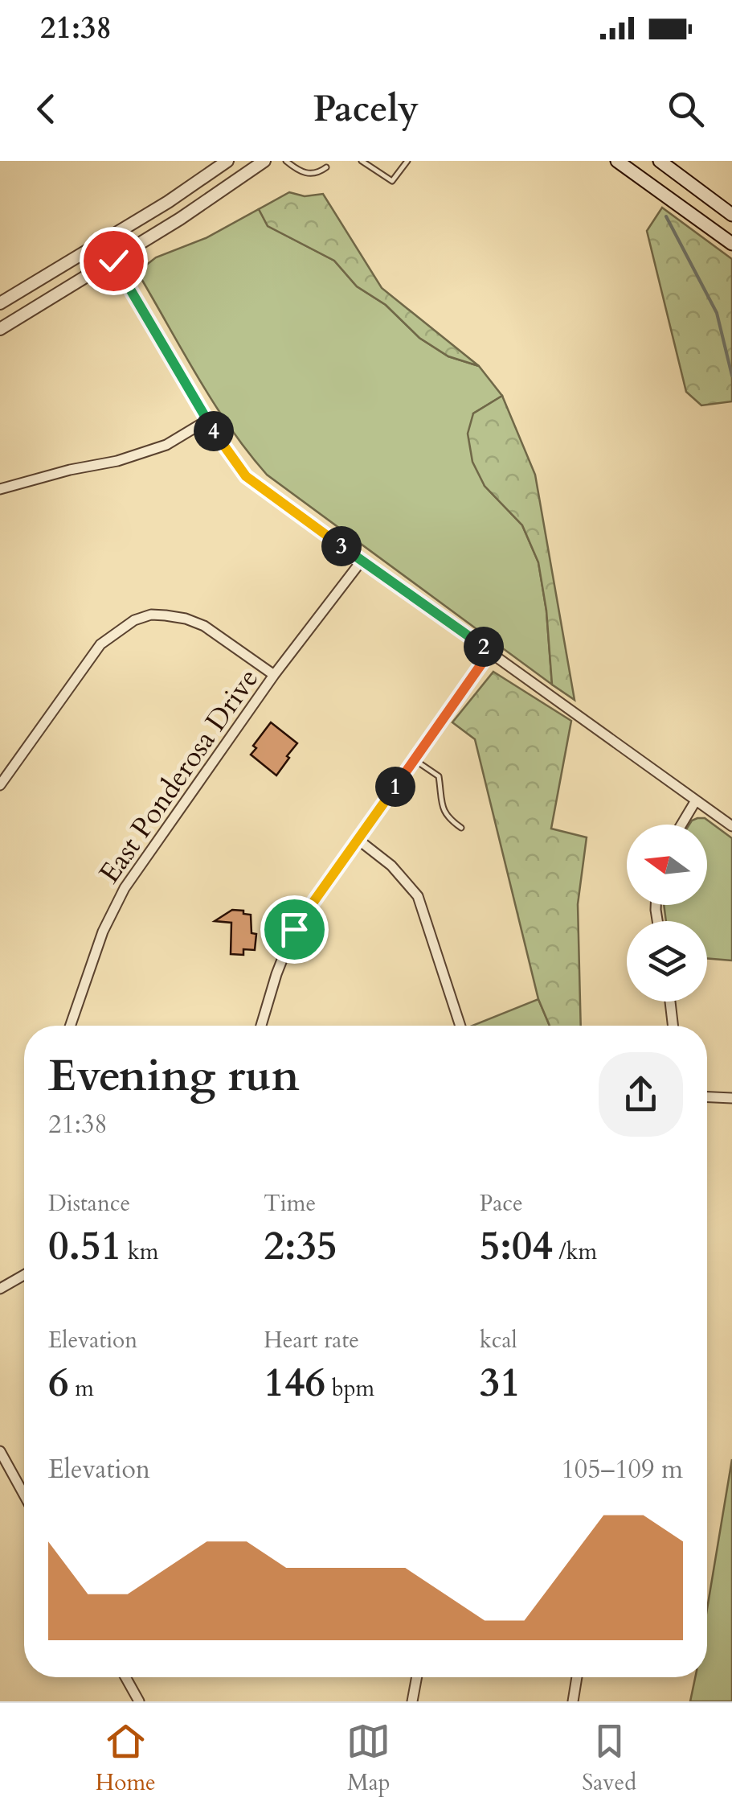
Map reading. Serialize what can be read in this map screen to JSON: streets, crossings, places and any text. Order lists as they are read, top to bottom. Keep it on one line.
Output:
{"streets":{"street":["East Ponderosa Drive"]},"north":"left","page":{"status":"21:38","header":"Pacely","pins":["4","3","2","1"],"heading":["Evening run","21:38"],"stats":[["Distance","0.51 km"],["Time","2:35"],["Pace","5:04 /km"],["Elevation","6 m"],["Heart rate","146 bpm"],["kcal","31"]],"chart":["Elevation","105–109 m"],"tabs":["Home","Map","Saved"]}}
